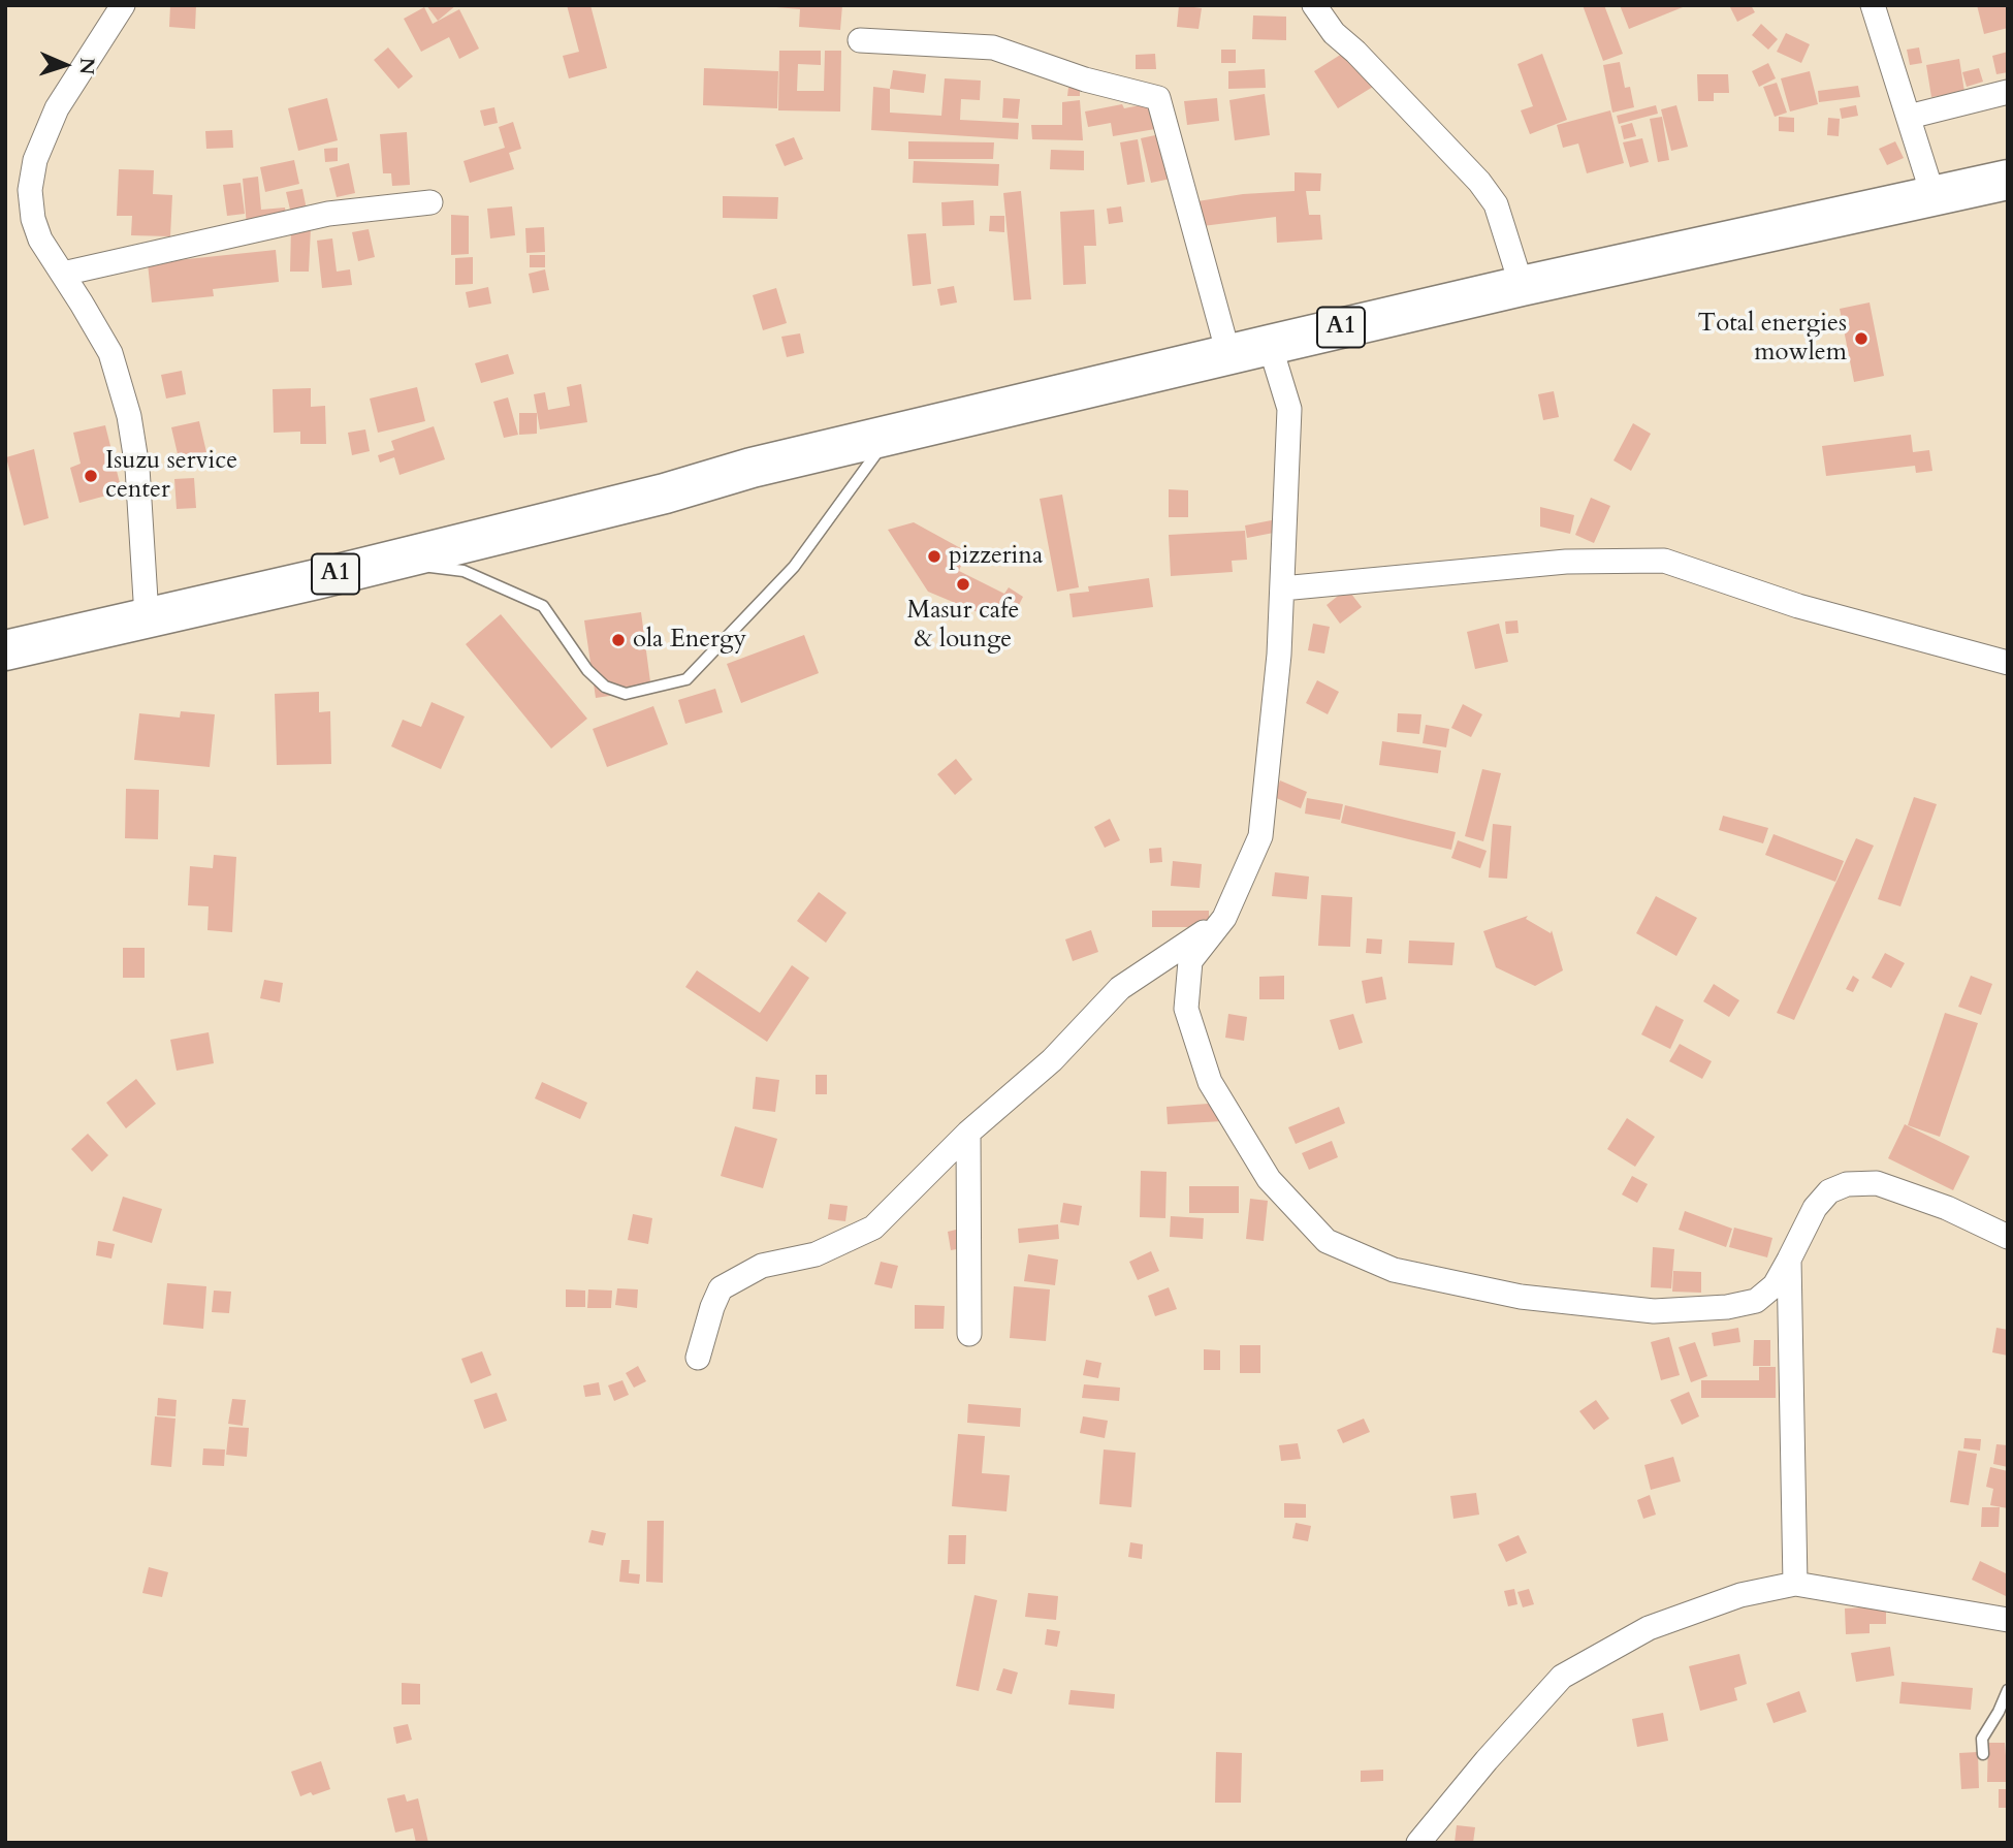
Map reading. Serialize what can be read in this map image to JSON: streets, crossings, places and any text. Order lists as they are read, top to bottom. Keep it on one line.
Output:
{"streets":{"highway":["A1"]},"places":["Total energies mowlem","Isuzu service center","pizzerina","Masur cafe & lounge","ola Energy"],"north":"right"}
